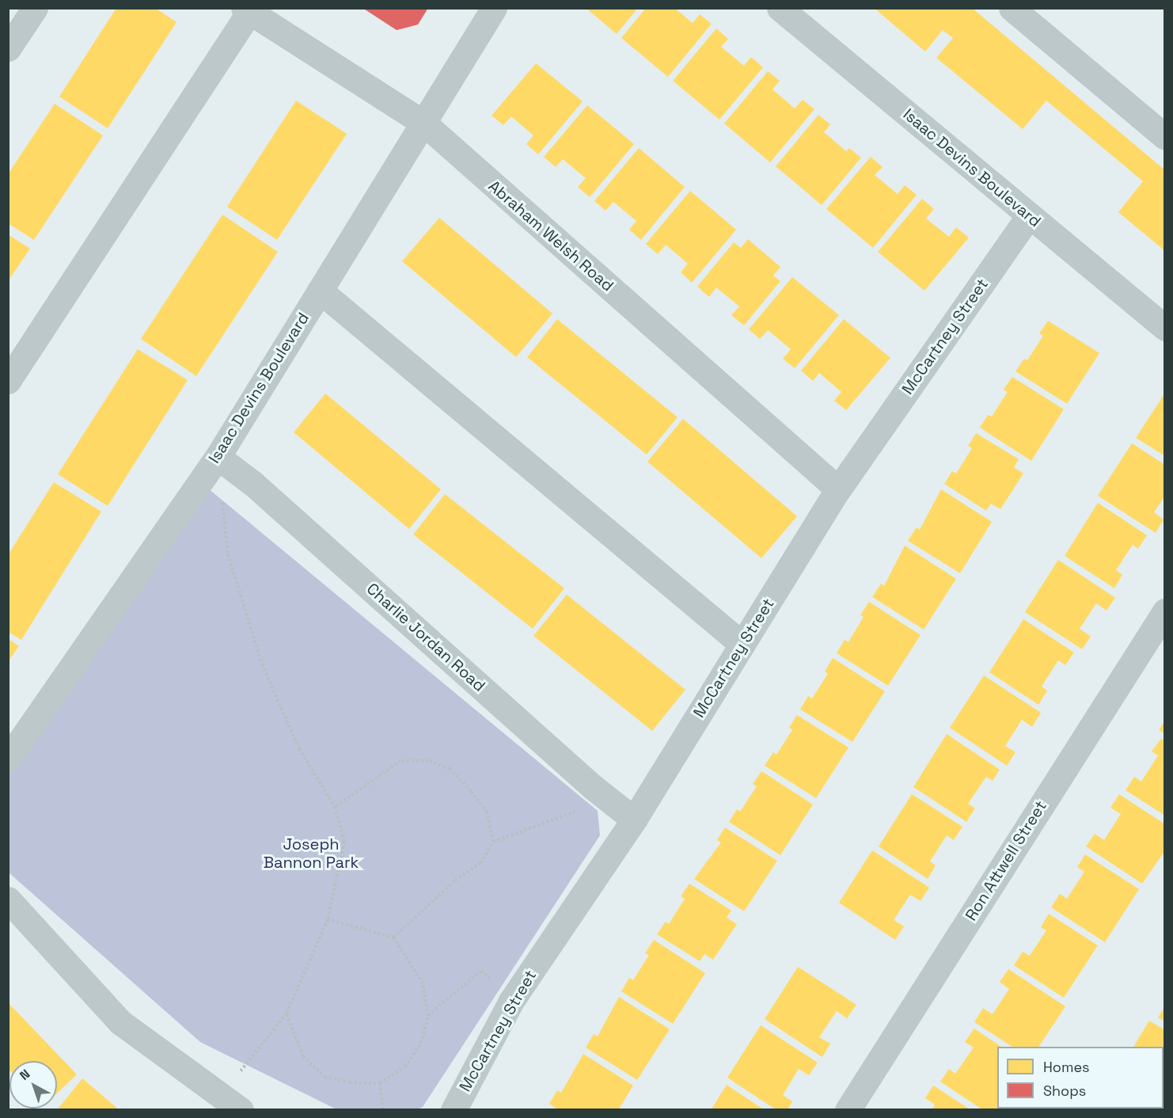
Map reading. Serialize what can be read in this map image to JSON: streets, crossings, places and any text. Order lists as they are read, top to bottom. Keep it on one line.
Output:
{"streets":{"street":["Isaac Devins Boulevard","Abraham Welsh Road","McCartney Street","Charlie Jordan Road","Ron Attwell Street"]},"crossings":[["Isaac Devins Boulevard","Abraham Welsh Road"],["Isaac Devins Boulevard","McCartney Street"],["Isaac Devins Boulevard","Charlie Jordan Road"],["Abraham Welsh Road","McCartney Street"],["McCartney Street","Charlie Jordan Road"]],"parks":["Joseph Bannon Park"],"legend":["Homes","Shops"],"north":"top left"}
